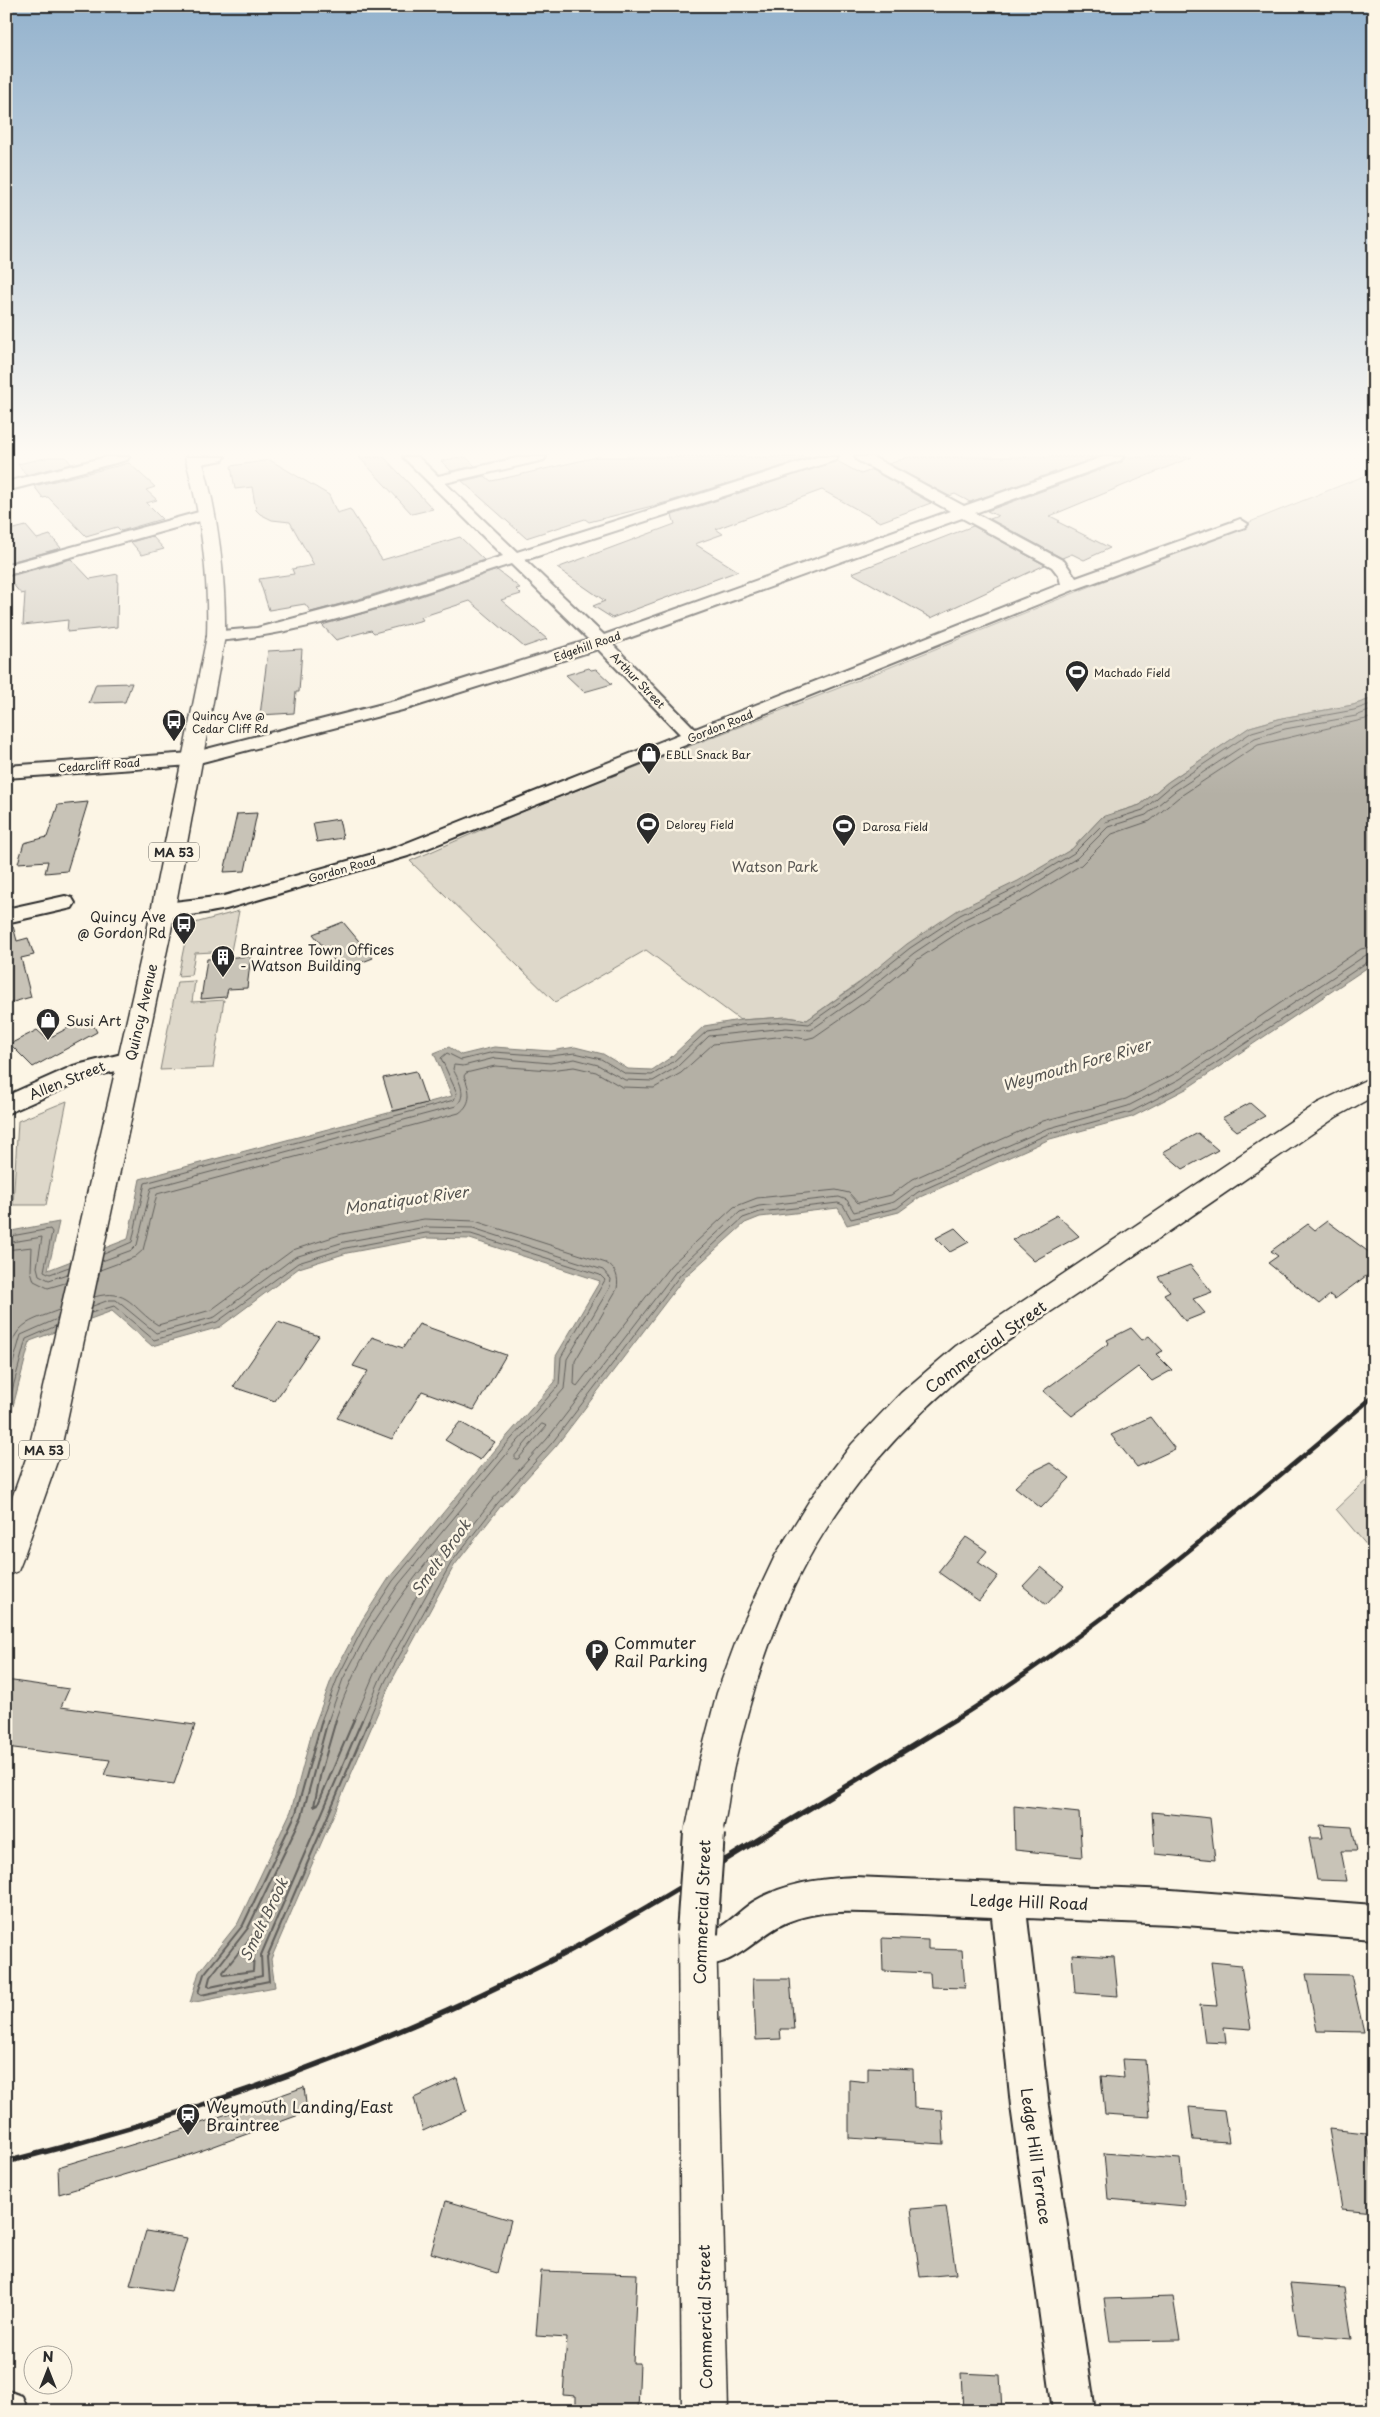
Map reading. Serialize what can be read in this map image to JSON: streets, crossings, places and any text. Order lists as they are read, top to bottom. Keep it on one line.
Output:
{"streets":{"main road":["MA 53","Quincy Avenue","Commercial Street"],"street":["Edgehill Road","Arthur Street","Gordon Road","Cedarcliff Road","Allen Street","Ledge Hill Road","Ledge Hill Terrace"]},"crossings":[["Edgehill Road","Arthur Street"],["Edgehill Road","Cedarcliff Road"],["Edgehill Road","Quincy Avenue"],["Arthur Street","Gordon Road"],["Gordon Road","Quincy Avenue"],["Cedarcliff Road","Quincy Avenue"],["Quincy Avenue","Allen Street"],["Commercial Street","Ledge Hill Road"],["Ledge Hill Road","Ledge Hill Terrace"]],"water":["Weymouth Fore River","Monatiquot River","Smelt Brook"],"parks":["Watson Park"],"places":{"sports":["Machado Field","Delorey Field","Darosa Field"],"bus stop":["Quincy Ave @ Cedar Cliff Rd","Quincy Ave @ Gordon Rd"],"shop":["EBLL Snack Bar","Susi Art"],"building":["Braintree Town Offices - Watson Building"],"parking":["Commuter Rail Parking"],"station":["Weymouth Landing/East Braintree"]},"north":"top"}
